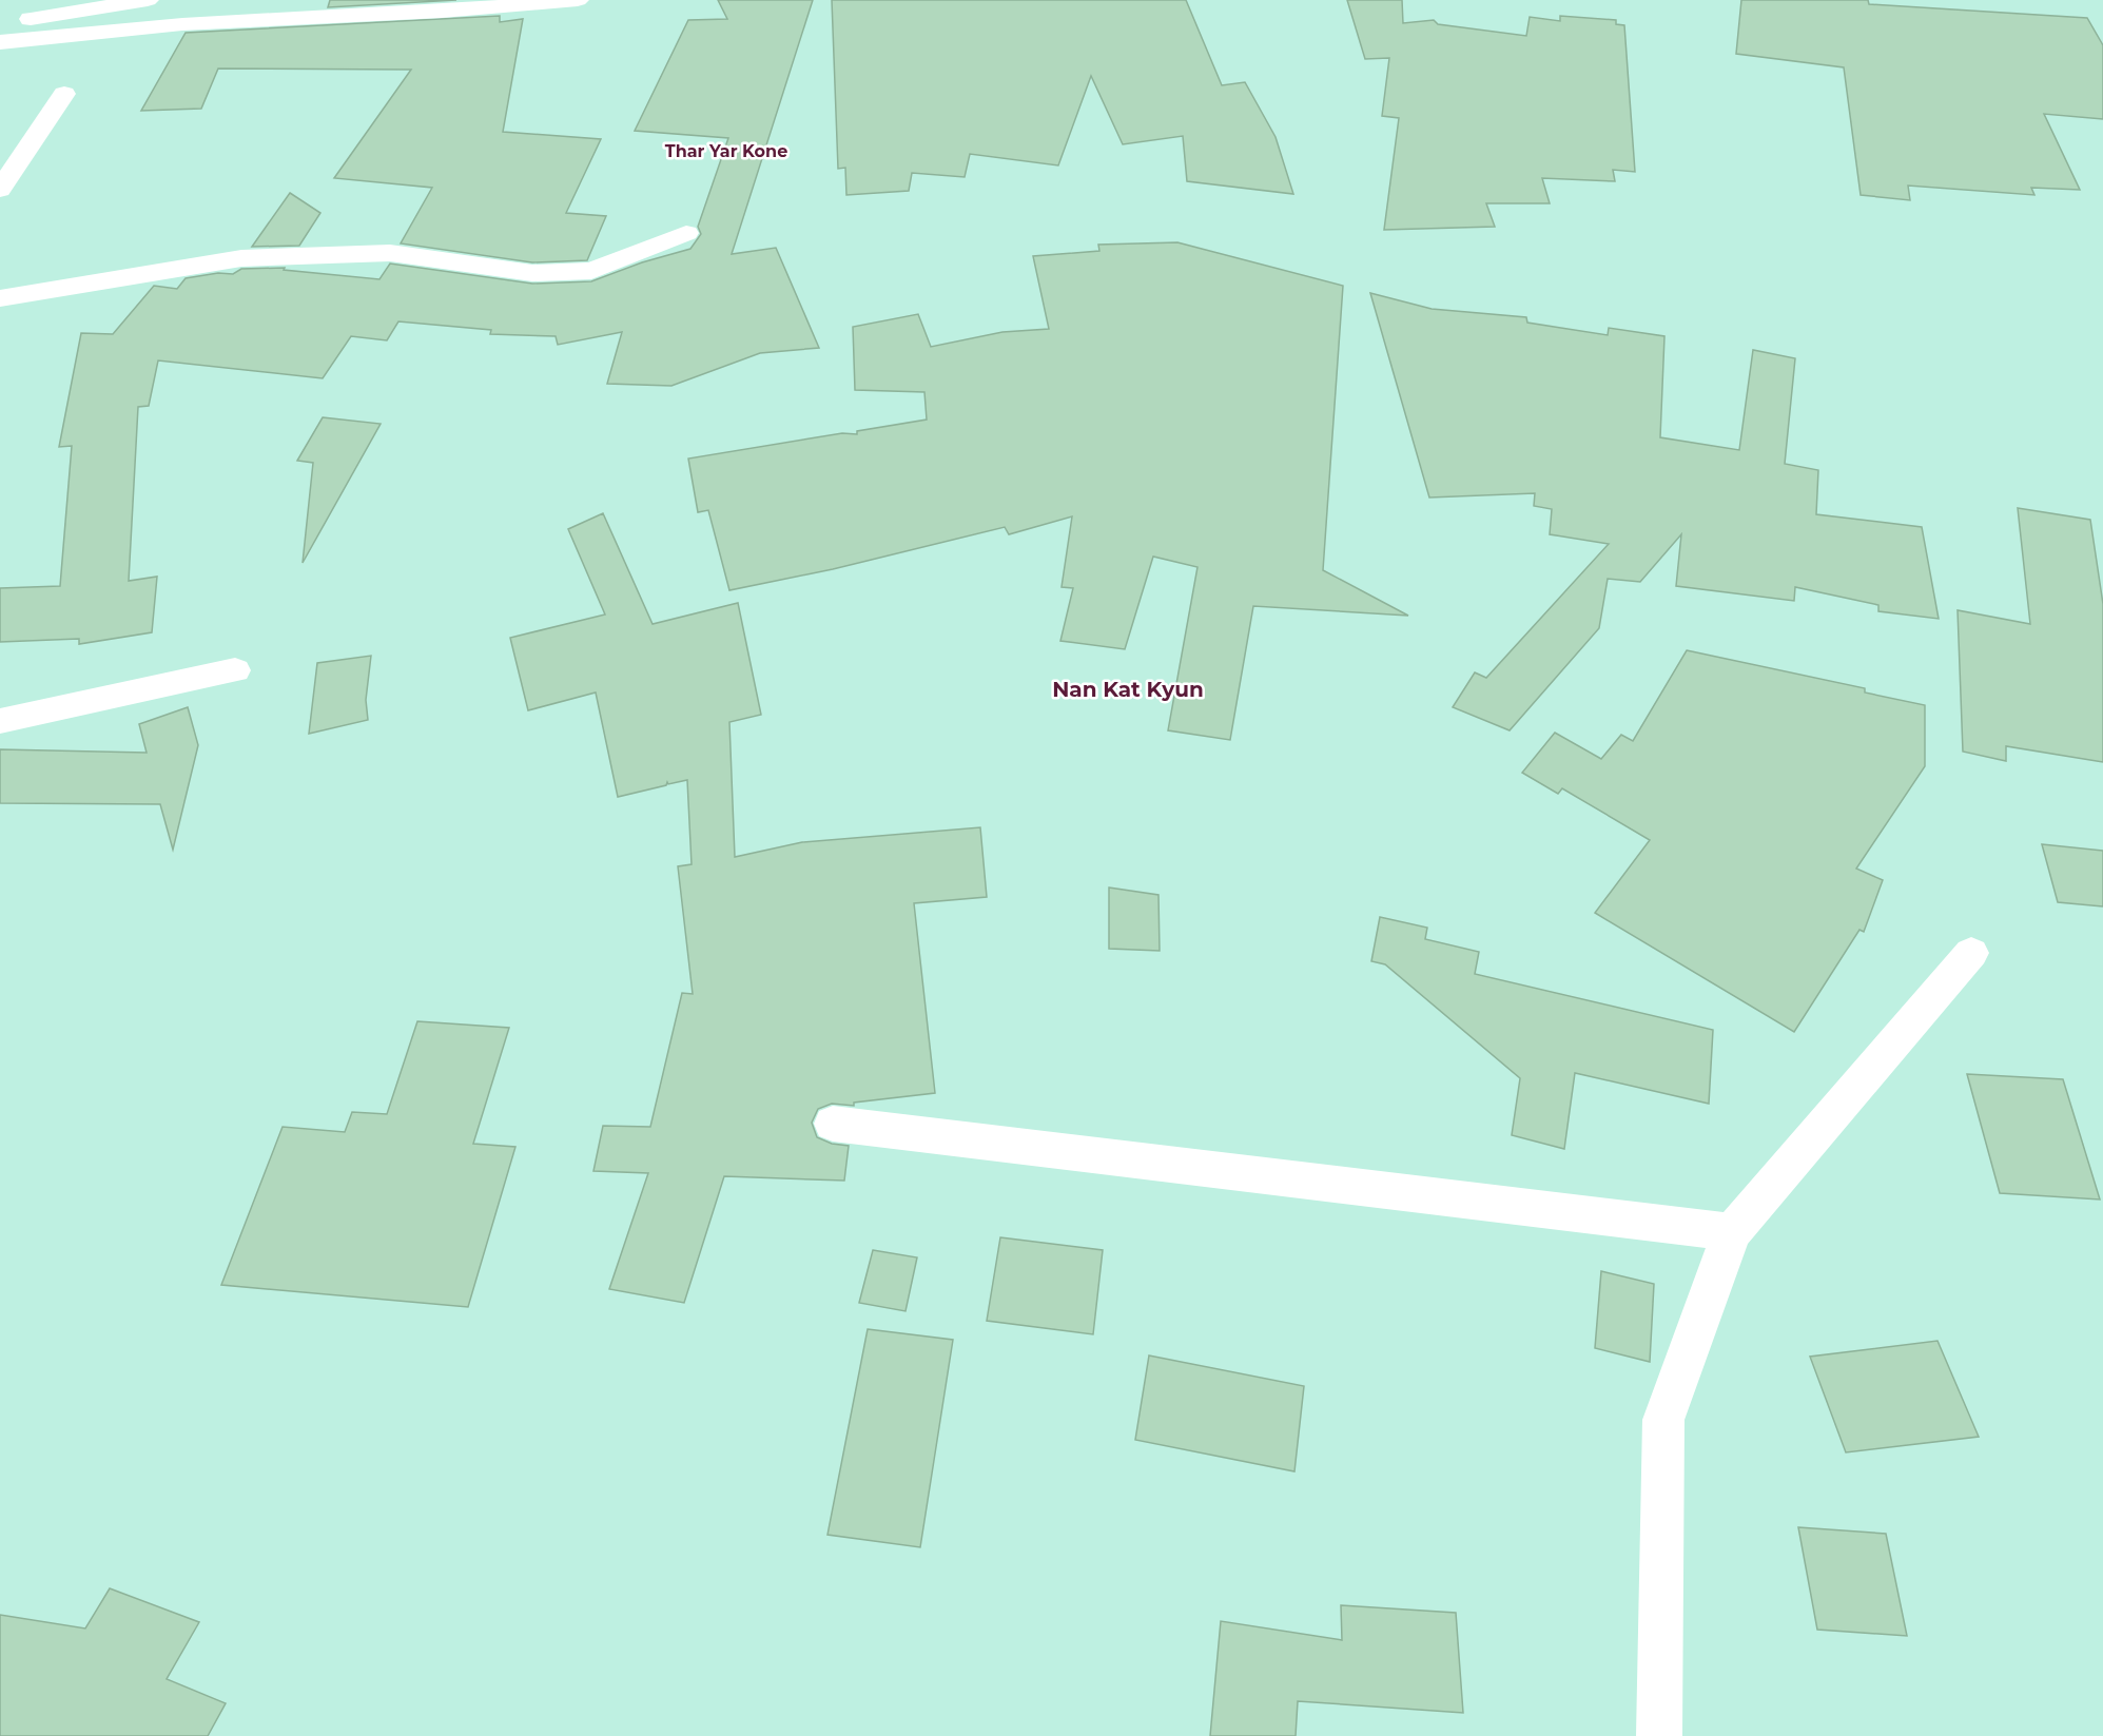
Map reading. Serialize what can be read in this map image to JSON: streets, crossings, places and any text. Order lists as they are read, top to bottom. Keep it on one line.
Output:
{"districts":["Thar Yar Kone","Nan Kat Kyun"]}
